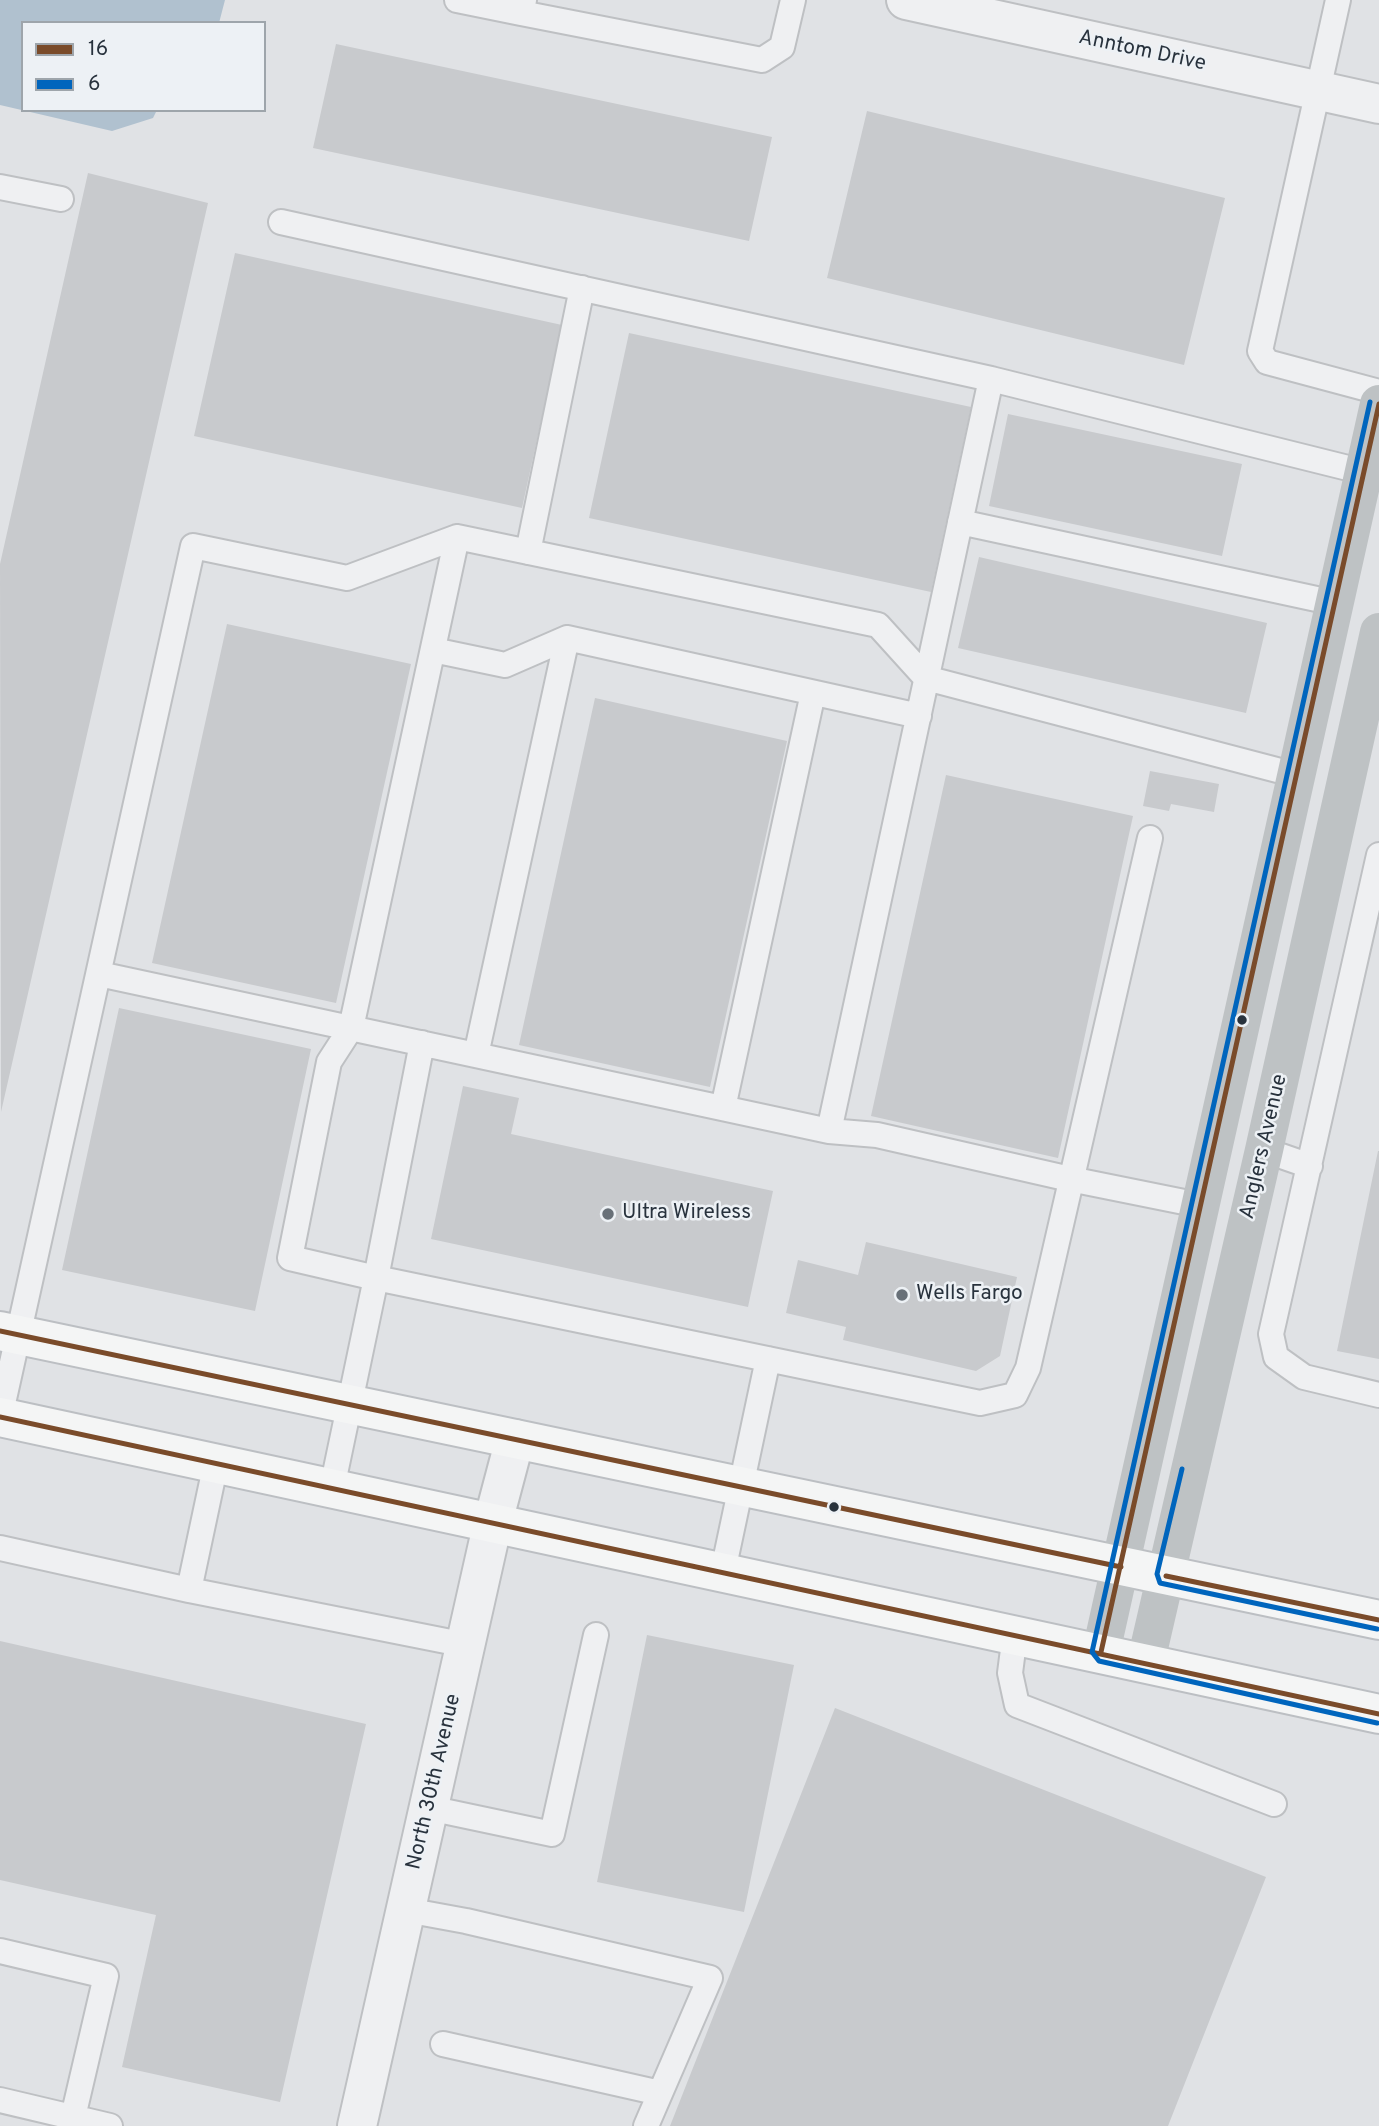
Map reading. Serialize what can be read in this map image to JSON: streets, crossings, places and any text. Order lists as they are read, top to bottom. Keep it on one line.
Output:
{"streets":{"street":["Anntom Drive","Anglers Avenue","North 30th Avenue"]},"places":["Ultra Wireless","Wells Fargo"],"lines":["transit line 6","transit line 16"],"legend":["16","6"]}
